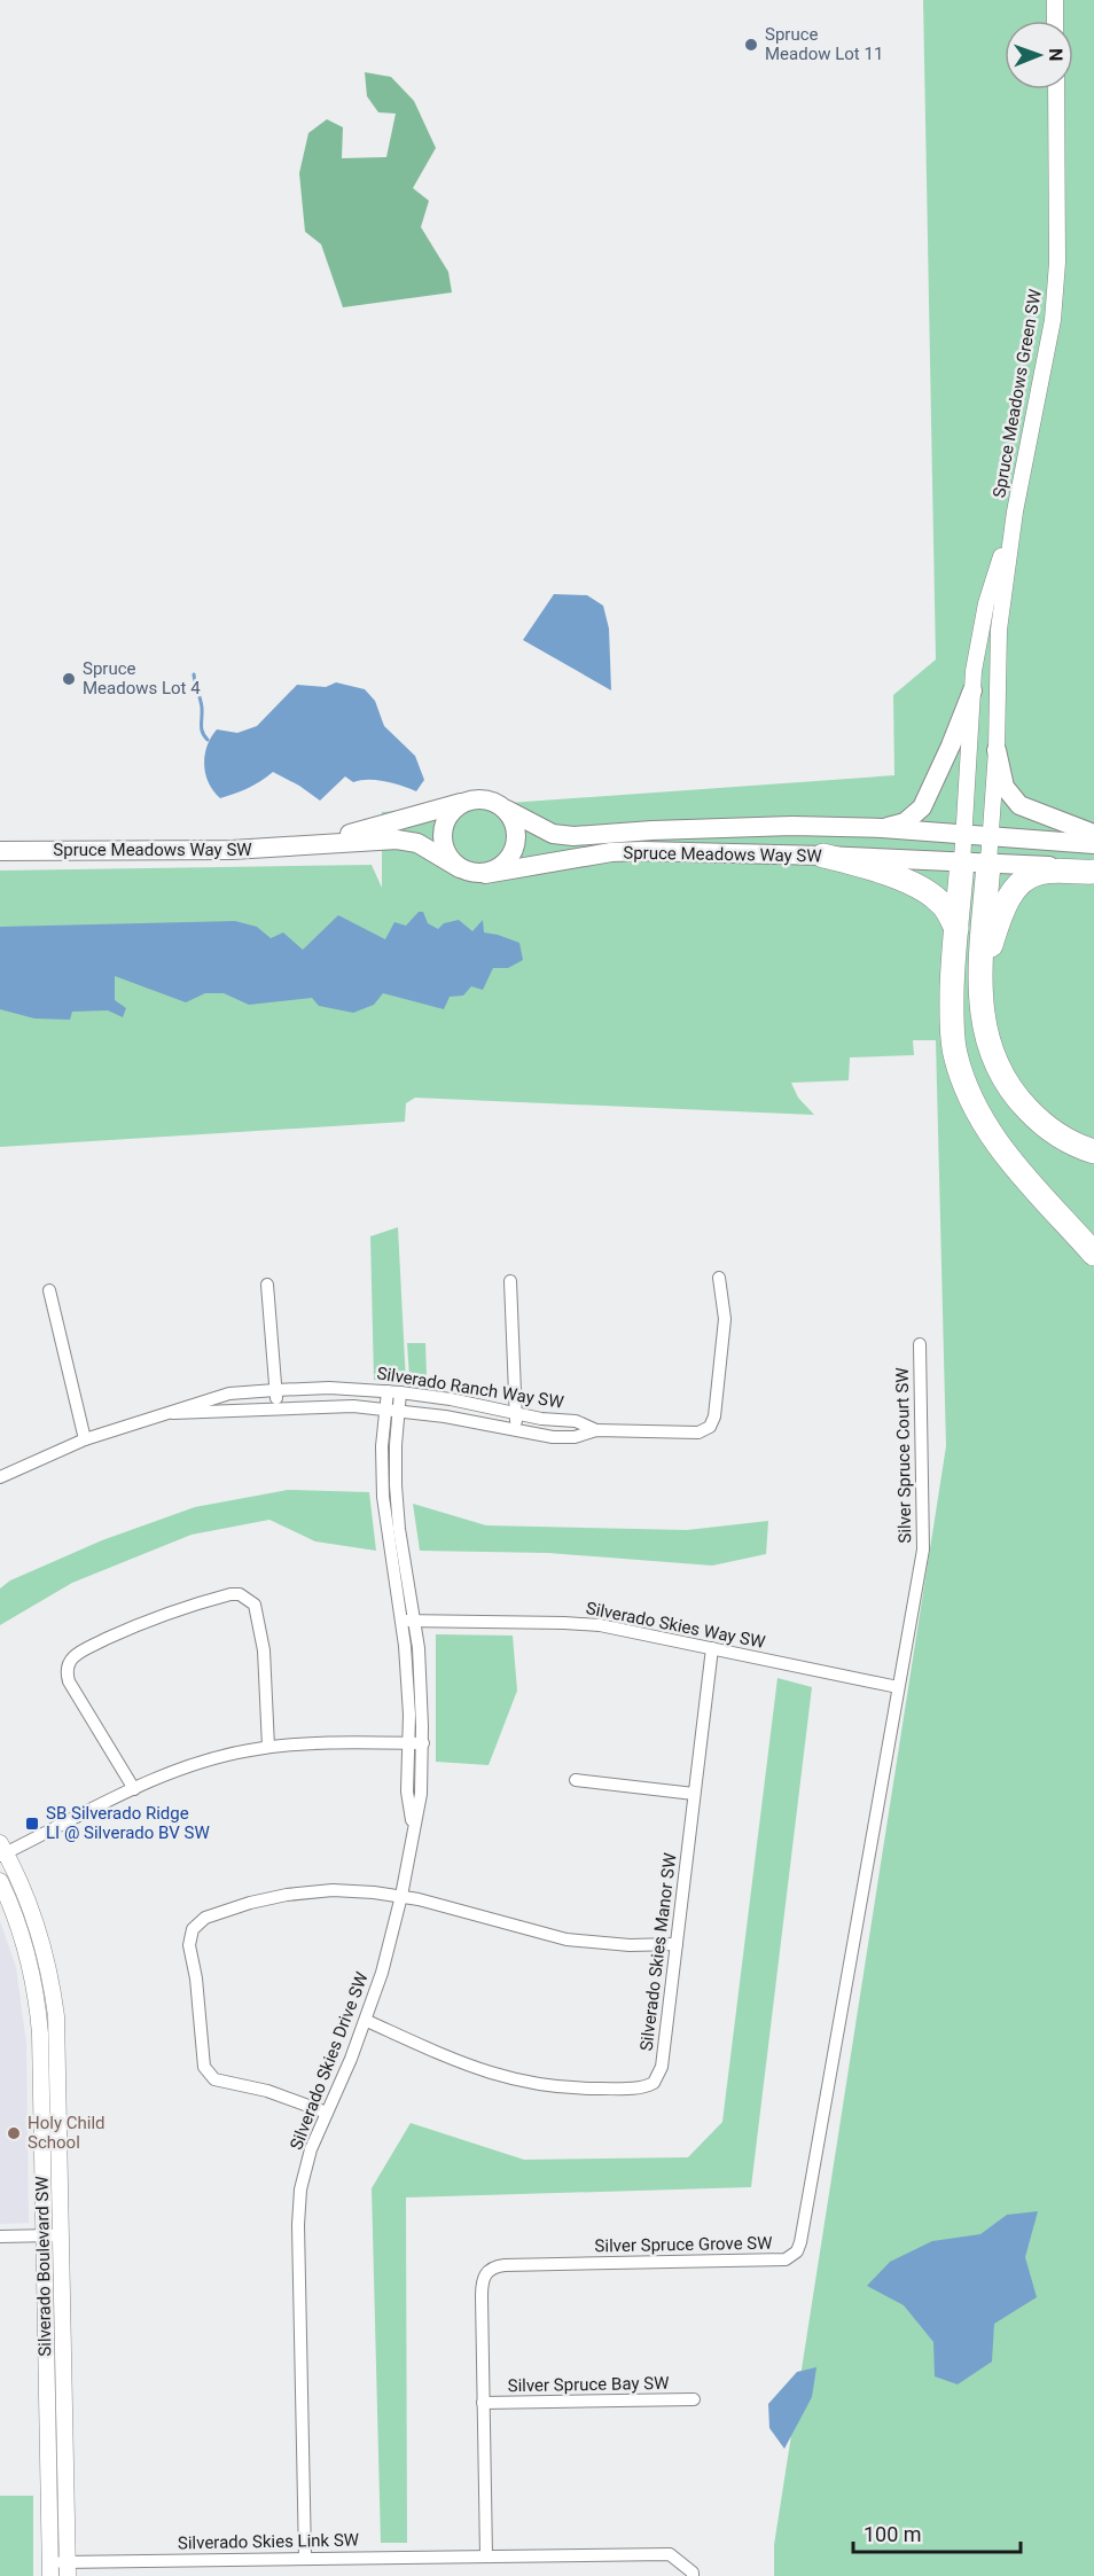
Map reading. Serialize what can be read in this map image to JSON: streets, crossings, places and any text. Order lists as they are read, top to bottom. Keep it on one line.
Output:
{"streets":{"main road":["Spruce Meadows Way SW"],"street":["Spruce Meadows Green SW","Silverado Ranch Way SW","Silver Spruce Court SW","Silverado Skies Way SW","Silverado Skies Manor SW","Silverado Skies Drive SW","Silver Spruce Grove SW","Silverado Boulevard SW","Silver Spruce Bay SW","Silverado Skies Link SW"]},"crossings":[["Spruce Meadows Green SW","Spruce Meadows Way SW"],["Silverado Ranch Way SW","Silverado Skies Drive SW"],["Silver Spruce Court SW","Silverado Skies Way SW"],["Silver Spruce Court SW","Silver Spruce Grove SW"],["Silverado Skies Way SW","Silverado Skies Manor SW"],["Silverado Skies Way SW","Silverado Skies Drive SW"],["Silverado Skies Way SW","Silver Spruce Grove SW"],["Silverado Skies Manor SW","Silverado Skies Drive SW"],["Silverado Skies Drive SW","Silverado Skies Link SW"],["Silver Spruce Grove SW","Silver Spruce Bay SW"],["Silver Spruce Grove SW","Silverado Skies Link SW"],["Silverado Boulevard SW","Silverado Skies Link SW"]],"places":{"other":["Spruce Meadow Lot 11","Spruce Meadows Lot 4","Holy Child School"],"transit":["SB Silverado Ridge LI @ Silverado BV SW"]},"scale_bar":"100 m","north":"right"}
